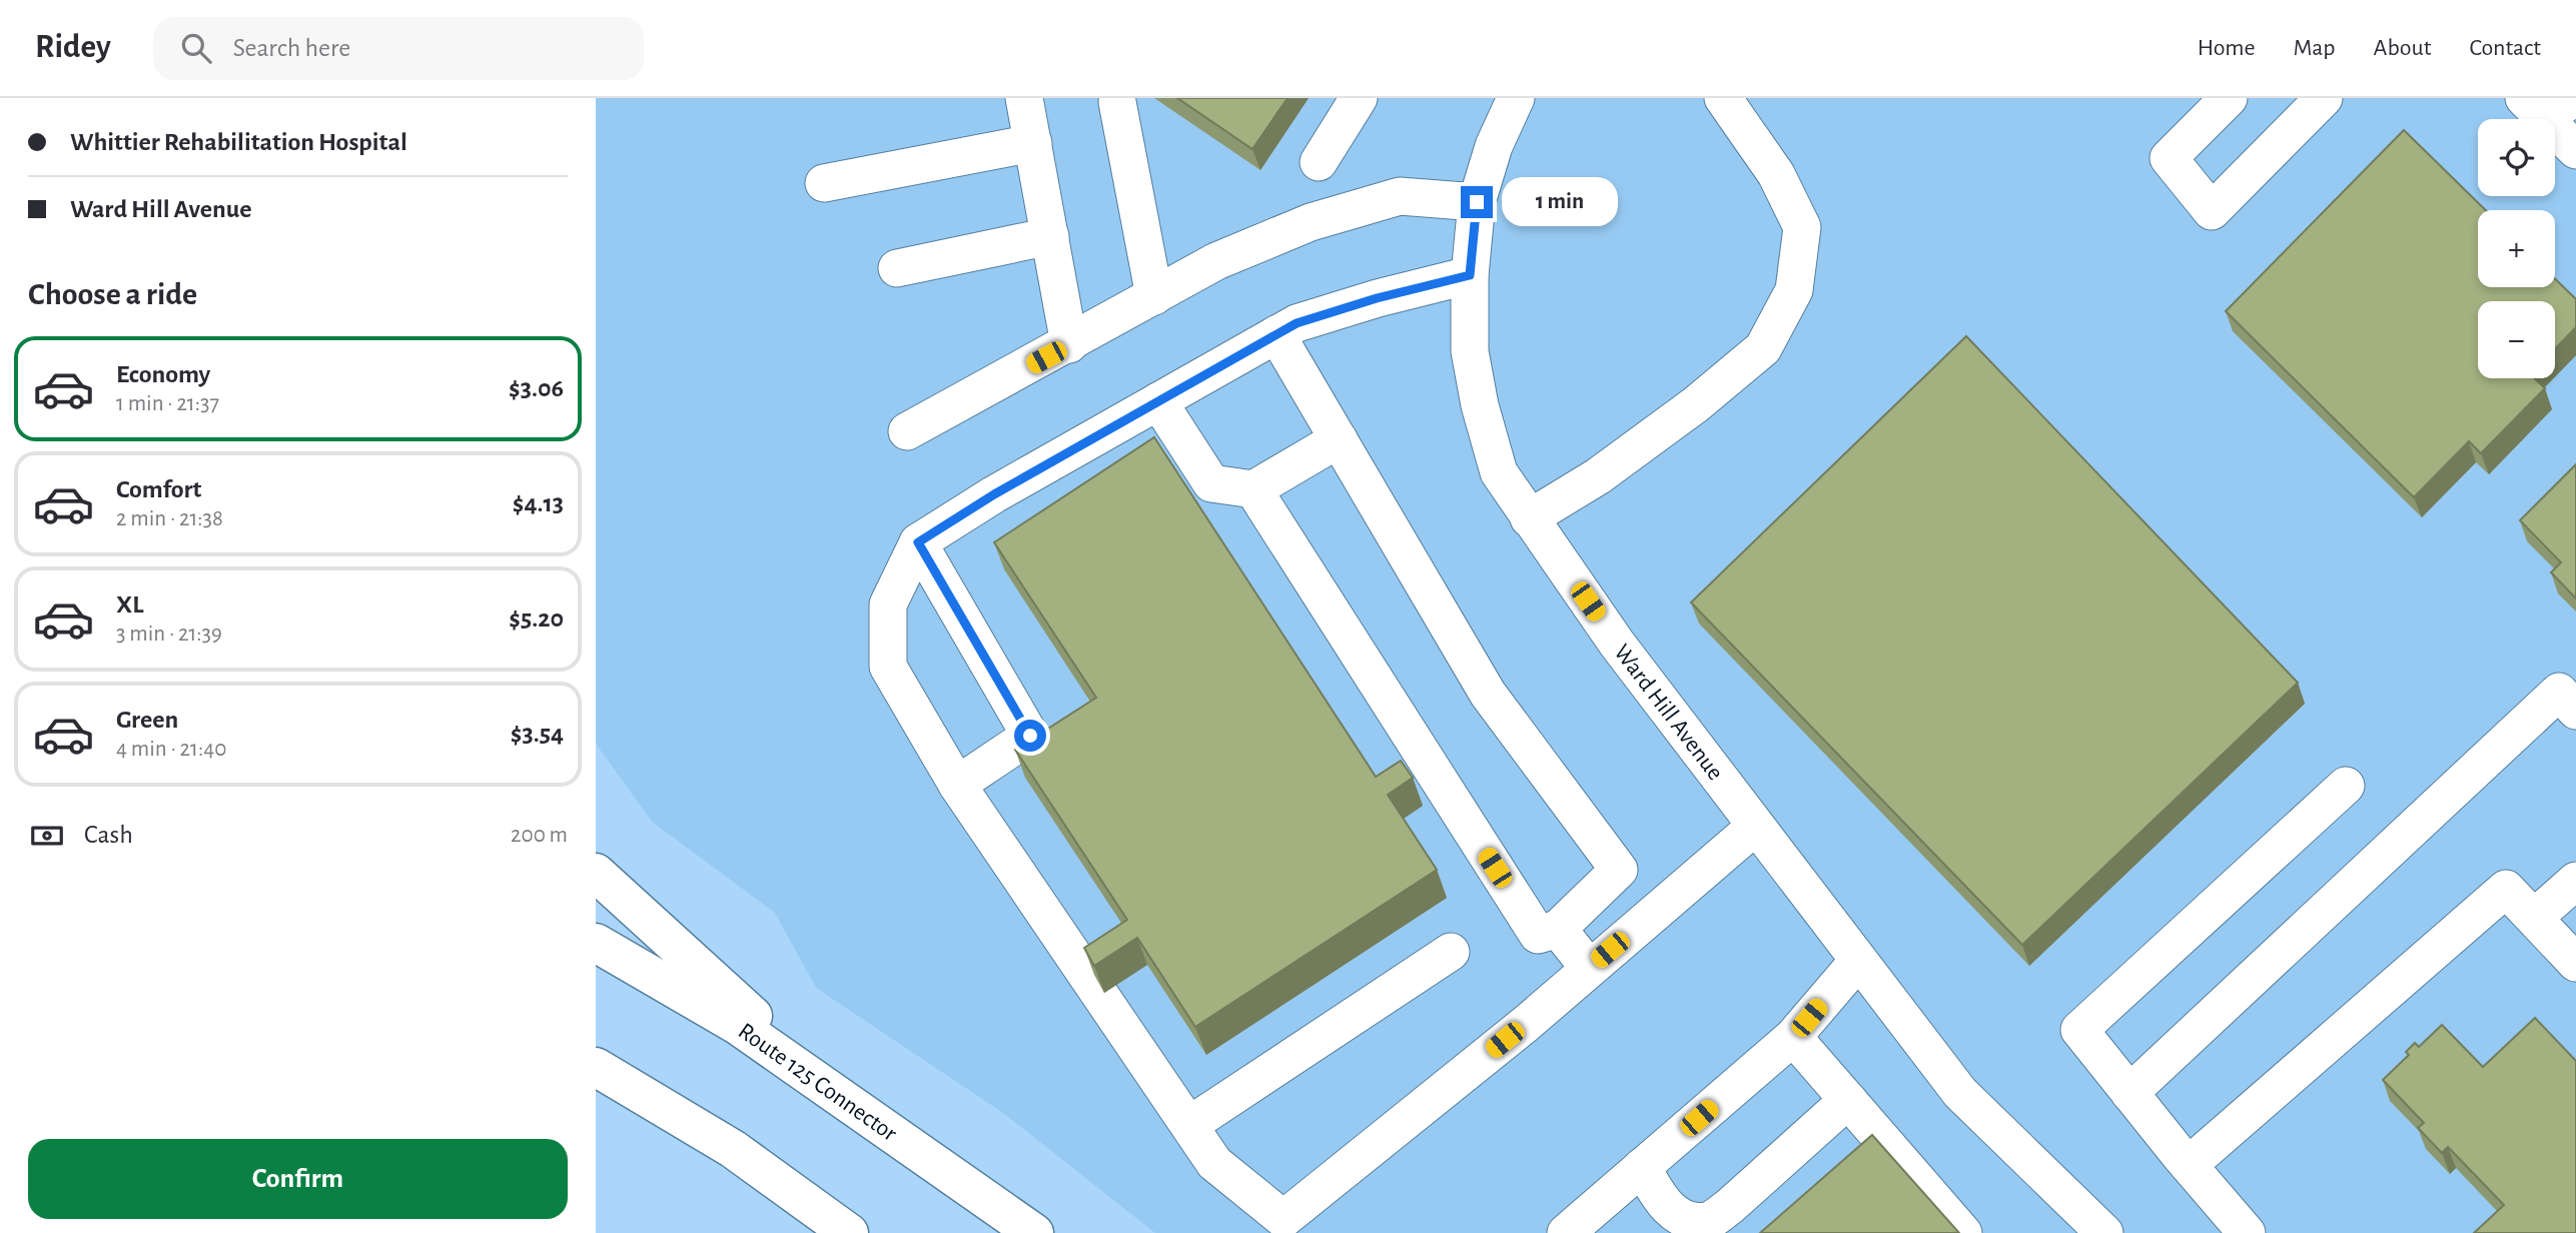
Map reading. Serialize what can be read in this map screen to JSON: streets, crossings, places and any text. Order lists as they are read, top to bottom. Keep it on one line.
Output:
{"streets":{"highway":["Route 125 Connector"],"street":["Ward Hill Avenue"]},"page":{"header":"Ridey","search":"Search here","nav":["Home","Map","About","Contact"],"banner":["Whittier Rehabilitation Hospital","Ward Hill Avenue"],"map_buttons":["+","−"],"bubble":"1 min","heading":"Choose a ride","list":[{"name":"Economy","note":"1 min · 21:37","value":"$3.06"},{"name":"Comfort","note":"2 min · 21:38","value":"$4.13"},{"name":"XL","note":"3 min · 21:39","value":"$5.20"},{"name":"Green","note":"4 min · 21:40","value":"$3.54"}],"pay":["Cash","200 m"],"buttons":"Confirm"}}
